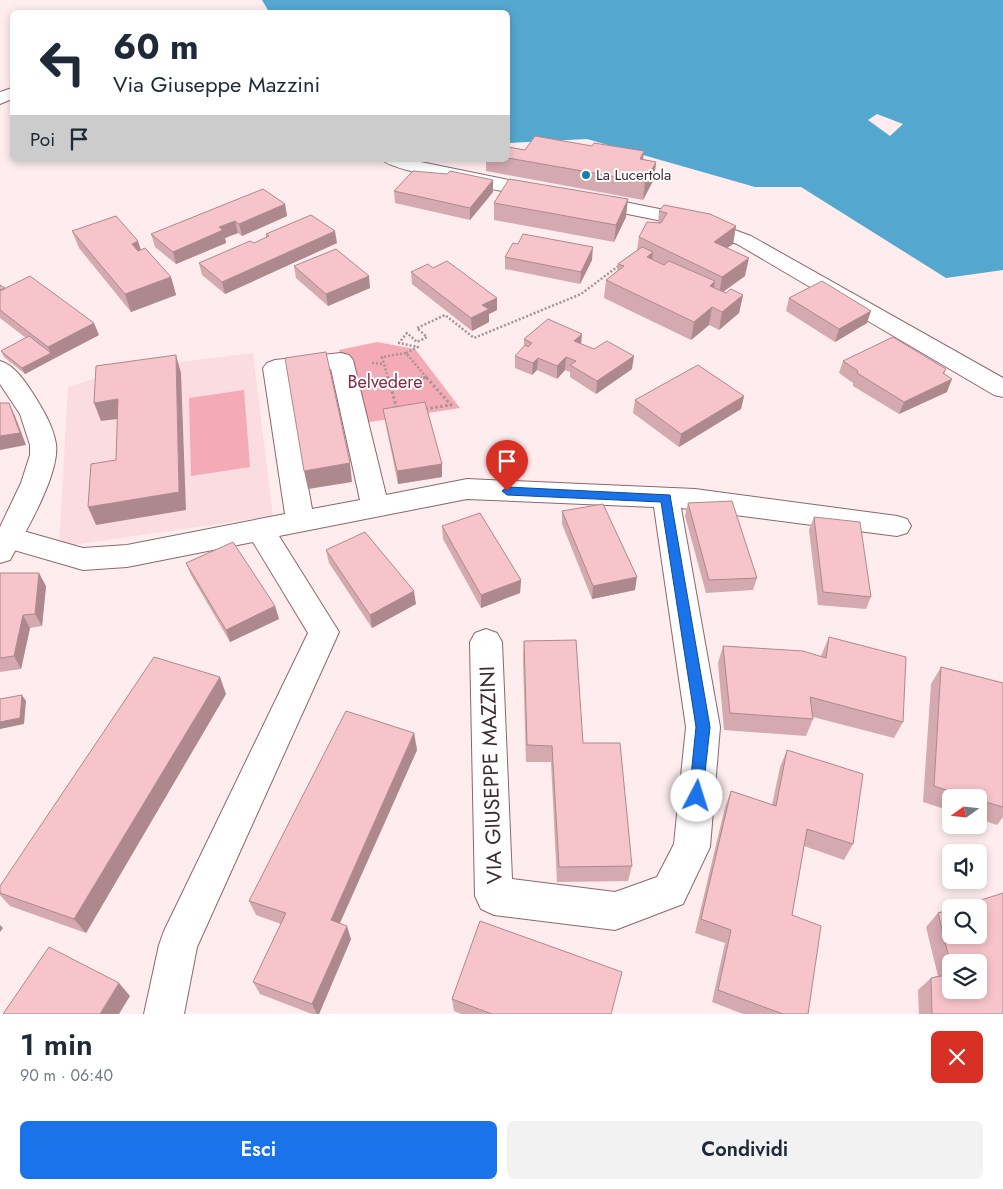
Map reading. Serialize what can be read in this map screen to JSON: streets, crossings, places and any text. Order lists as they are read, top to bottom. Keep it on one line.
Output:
{"streets":{"street":["VIA GIUSEPPE MAZZINI"]},"parks":["Belvedere"],"places":["La Lucertola"],"north":"left","page":{"turn":["60 m","Via Giuseppe Mazzini"],"then":"Poi","heading":["1 min","90 m · 06:40"],"buttons":["Esci","Condividi"]}}
